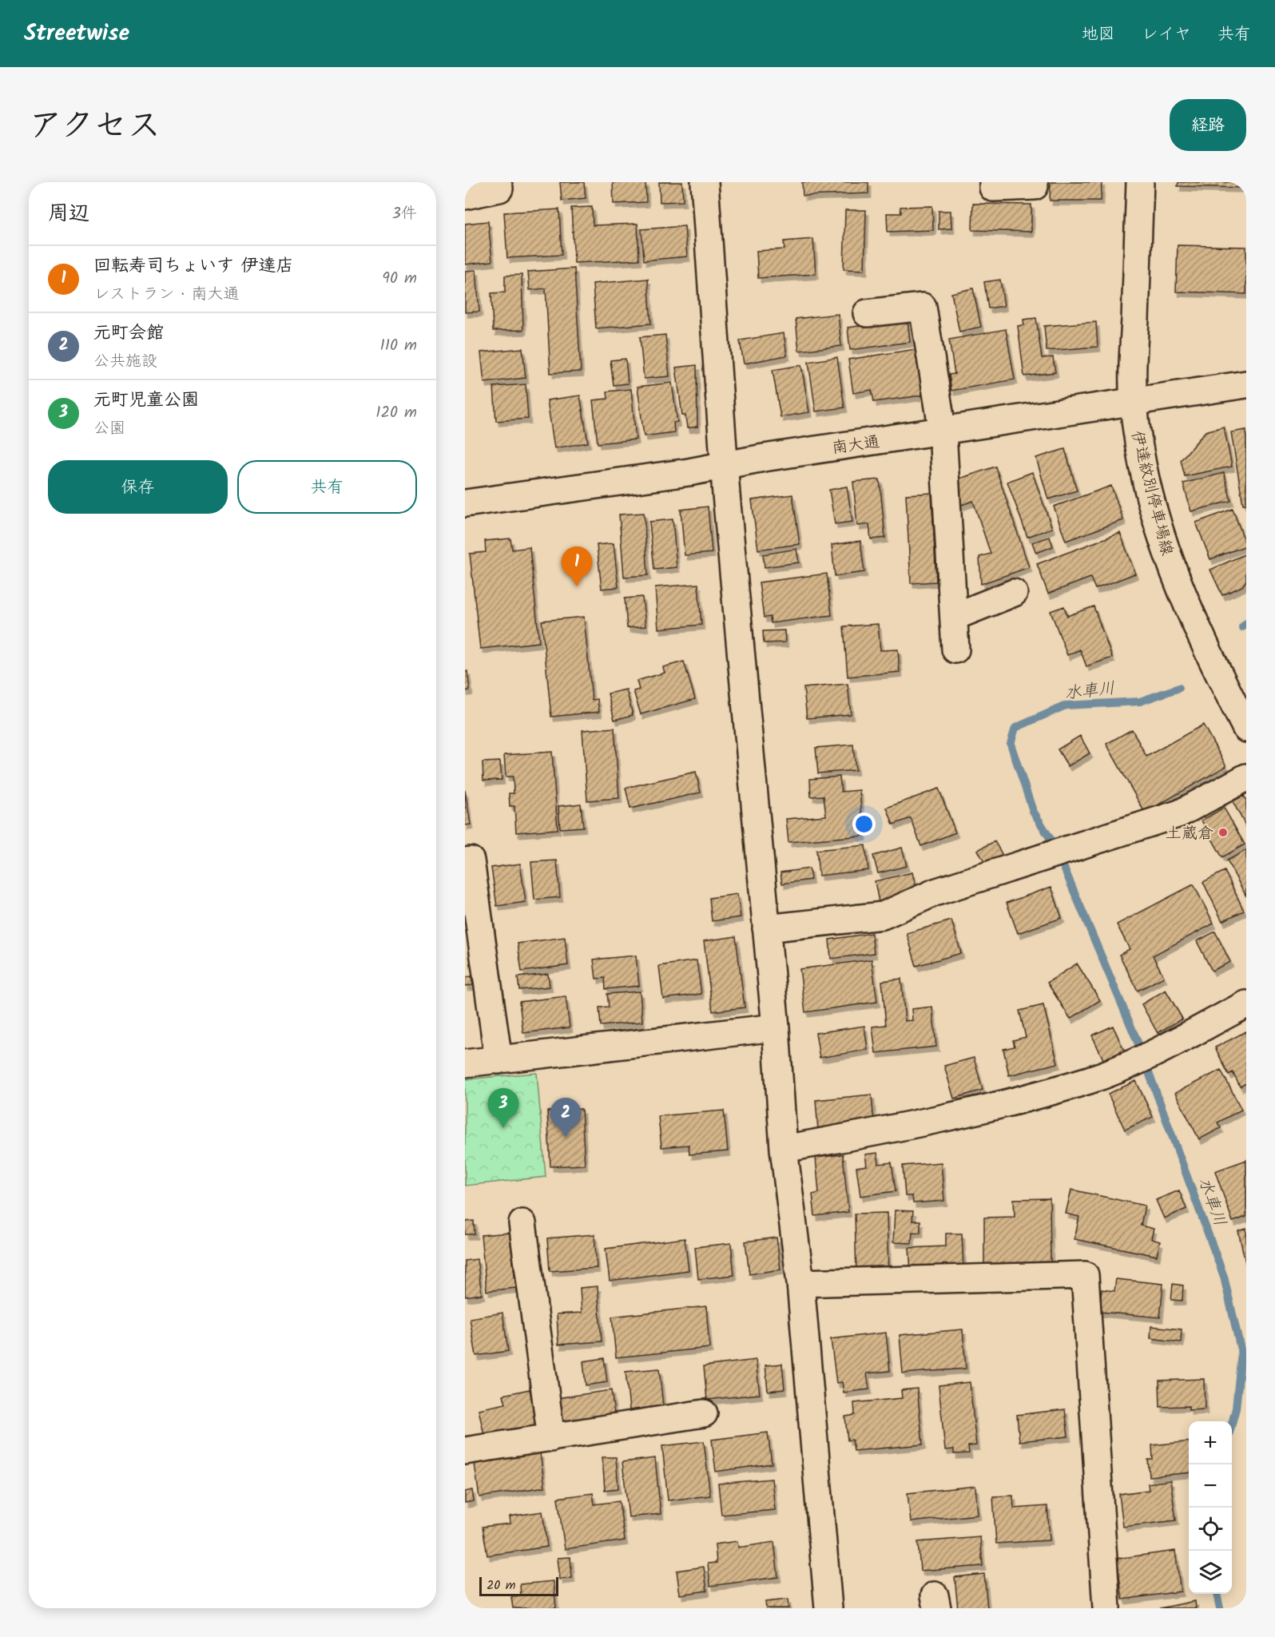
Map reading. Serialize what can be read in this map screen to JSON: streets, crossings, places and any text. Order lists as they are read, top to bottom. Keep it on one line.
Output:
{"streets":{"street":["南大通","伊達紋別停車場線"]},"crossings":[["南大通","伊達紋別停車場線"]],"water":["水車川"],"places":["土蔵倉"],"scale_bar":"20 m","page":{"header":"Streetwise","nav":["地図","レイヤ","共有"],"title":"アクセス","buttons":["経路",["保存","共有"]],"heading":["周辺","3件"],"list":[{"mark":"1","name":"回転寿司ちょいす 伊達店","note":"レストラン · 南大通","value":"90 m"},{"mark":"2","name":"元町会館","note":"公共施設","value":"110 m"},{"mark":"3","name":"元町児童公園","note":"公園","value":"120 m"}],"pins":["1","3","2"],"map_buttons":["+","−"],"scale":"20 m"}}
